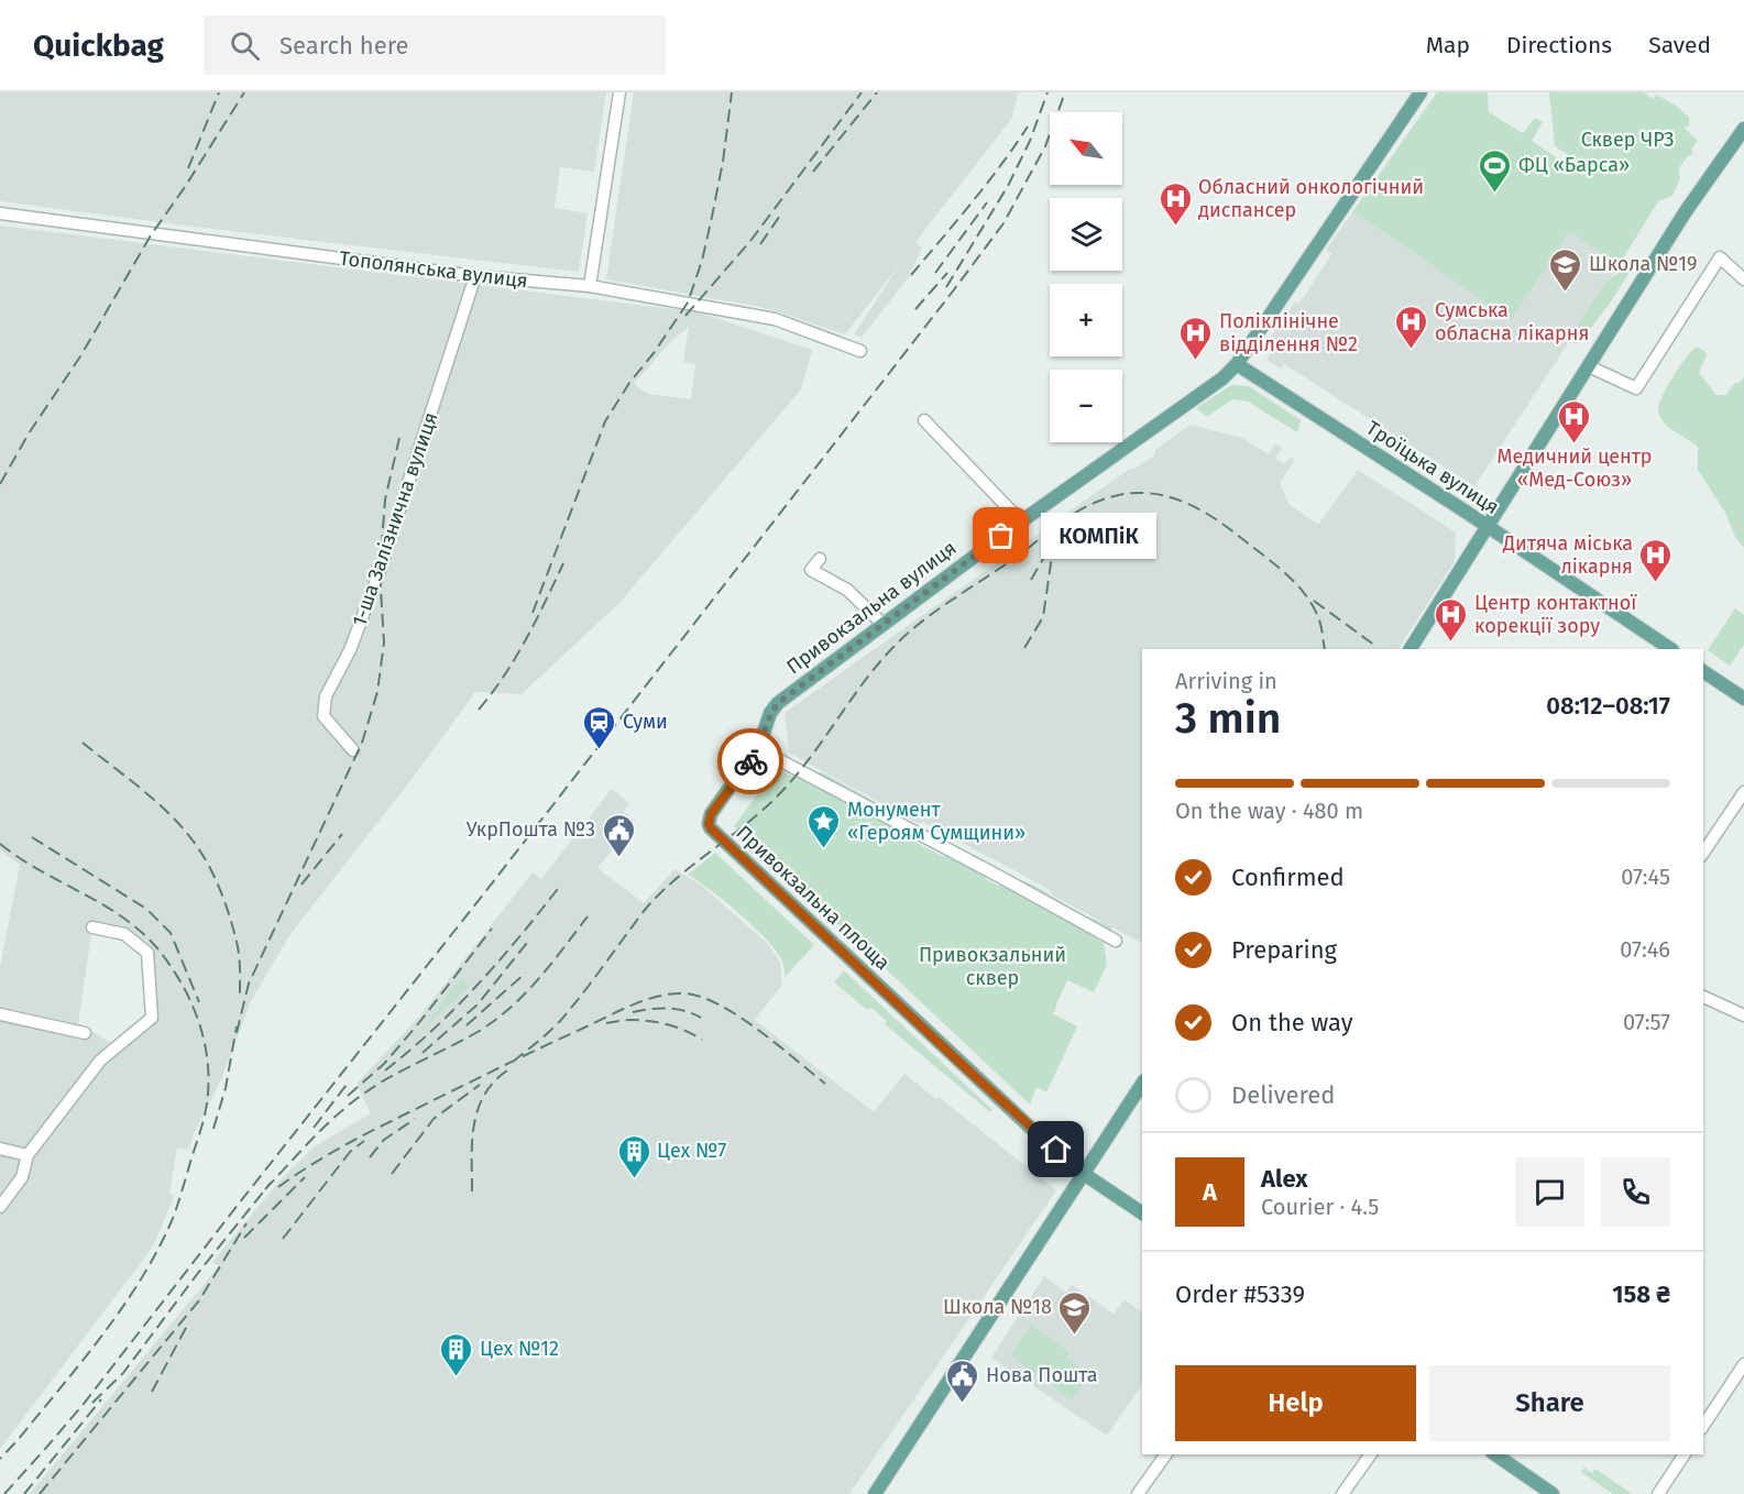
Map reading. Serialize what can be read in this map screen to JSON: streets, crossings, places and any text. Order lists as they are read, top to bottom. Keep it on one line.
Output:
{"streets":{"main road":["Троїцька вулиця","Привокзальна вулиця","Привокзальна площа"],"street":["Тополянська вулиця","1-ша Залізнична вулиця"]},"crossings":[["Тополянська вулиця","1-ша Залізнична вулиця"],["Троїцька вулиця","Привокзальна вулиця"],["Привокзальна вулиця","Привокзальна площа"]],"parks":["Сквер ЧРЗ","Привокзальний сквер"],"places":{"sports":["ФЦ «Барса»"],"hospital":["Обласний онкологічний диспансер","Сумська обласна лікарня","Поліклінічне відділення №2","Медичний центр «Мед-Союз»","Дитяча міська лікарня","Центр контактної корекції зору"],"school or university":["Школа №19","Школа №18"],"other":["КОМПіК"],"station":["Суми"],"place":["Монумент «Героям Сумщини»"],"public building":["УкрПошта №3","Нова Пошта"],"building":["Цех №7","Цех №12"]},"north":"top left","page":{"header":"Quickbag","search":"Search here","nav":["Map","Directions","Saved"],"map_buttons":["+","−"],"bubble":"КОМПіК","heading":["3 min","Arriving in","08:12–08:17"],"panel":["Alex","Courier · 4.5","Order #5339","158 ₴"],"bar":"On the way · 480 m","list":[["Confirmed","07:45"],["Preparing","07:46"],["On the way","07:57"],"Delivered"],"round":"A","buttons":["Help","Share"]}}
